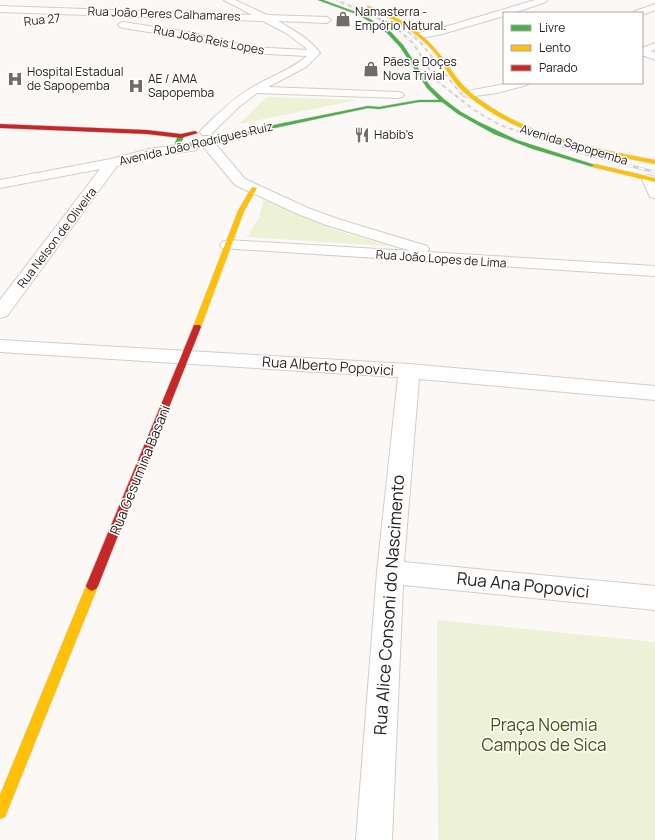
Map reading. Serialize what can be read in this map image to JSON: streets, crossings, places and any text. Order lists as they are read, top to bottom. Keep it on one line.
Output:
{"streets":{"main road":["Avenida João Rodrigues Ruiz","Avenida Sapopemba","Rua Gesumina Basani"],"street":["Rua João Peres Calhamares","Rua 27","Rua João Reis Lopes","Rua Nelson de Oliveira","Rua João Lopes de Lima","Rua Alberto Popovici","Rua Ana Popovici","Rua Alice Consoni do Nascimento"]},"crossings":[["Rua João Peres Calhamares","Rua 27"],["Rua João Peres Calhamares","Rua João Reis Lopes"],["Rua 27","Rua João Reis Lopes"],["Avenida João Rodrigues Ruiz","Avenida Sapopemba"],["Avenida João Rodrigues Ruiz","Rua Nelson de Oliveira"],["Rua João Lopes de Lima","Rua Gesumina Basani"],["Rua Alberto Popovici","Rua Gesumina Basani"],["Rua Alberto Popovici","Rua Alice Consoni do Nascimento"],["Rua Ana Popovici","Rua Alice Consoni do Nascimento"]],"parks":["Praça Noemia Campos de Sica"],"places":{"shop":["Namasterra - Empório Natural.","Pães e Doçes Nova Trivial"],"hospital":["Hospital Estadual de Sapopemba","AE / AMA Sapopemba"],"restaurant":["Habib's"]},"legend":["Livre","Lento","Parado"]}
